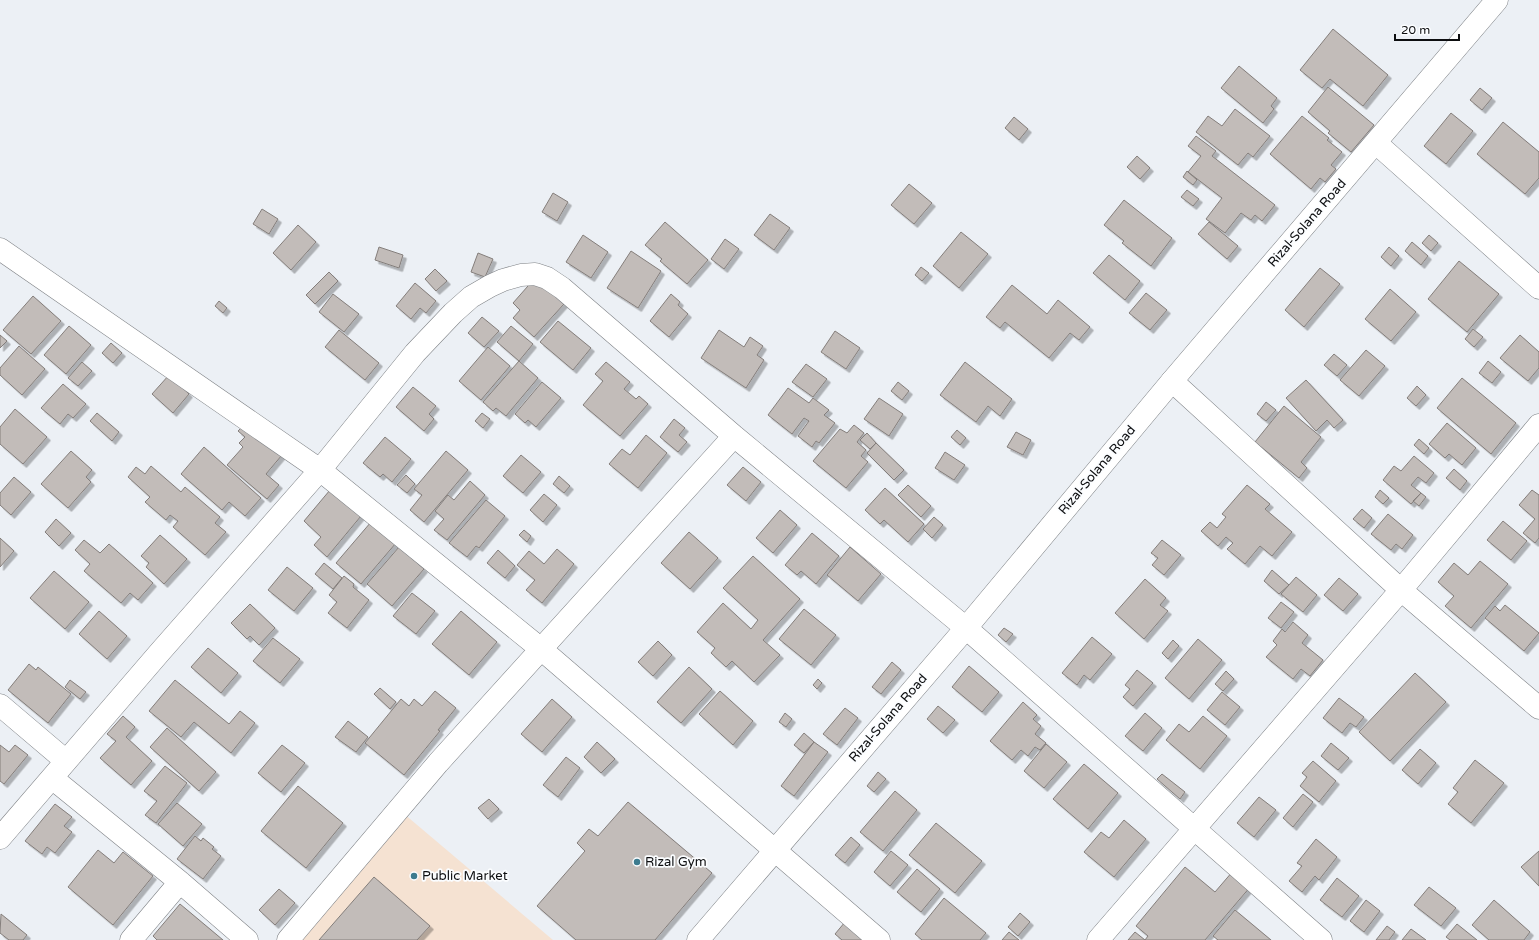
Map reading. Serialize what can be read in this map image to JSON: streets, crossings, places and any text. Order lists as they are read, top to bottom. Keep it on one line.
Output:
{"streets":{"street":["Rizal-Solana Road"]},"places":["Rizal Gym","Public Market"],"scale_bar":"20 m"}
